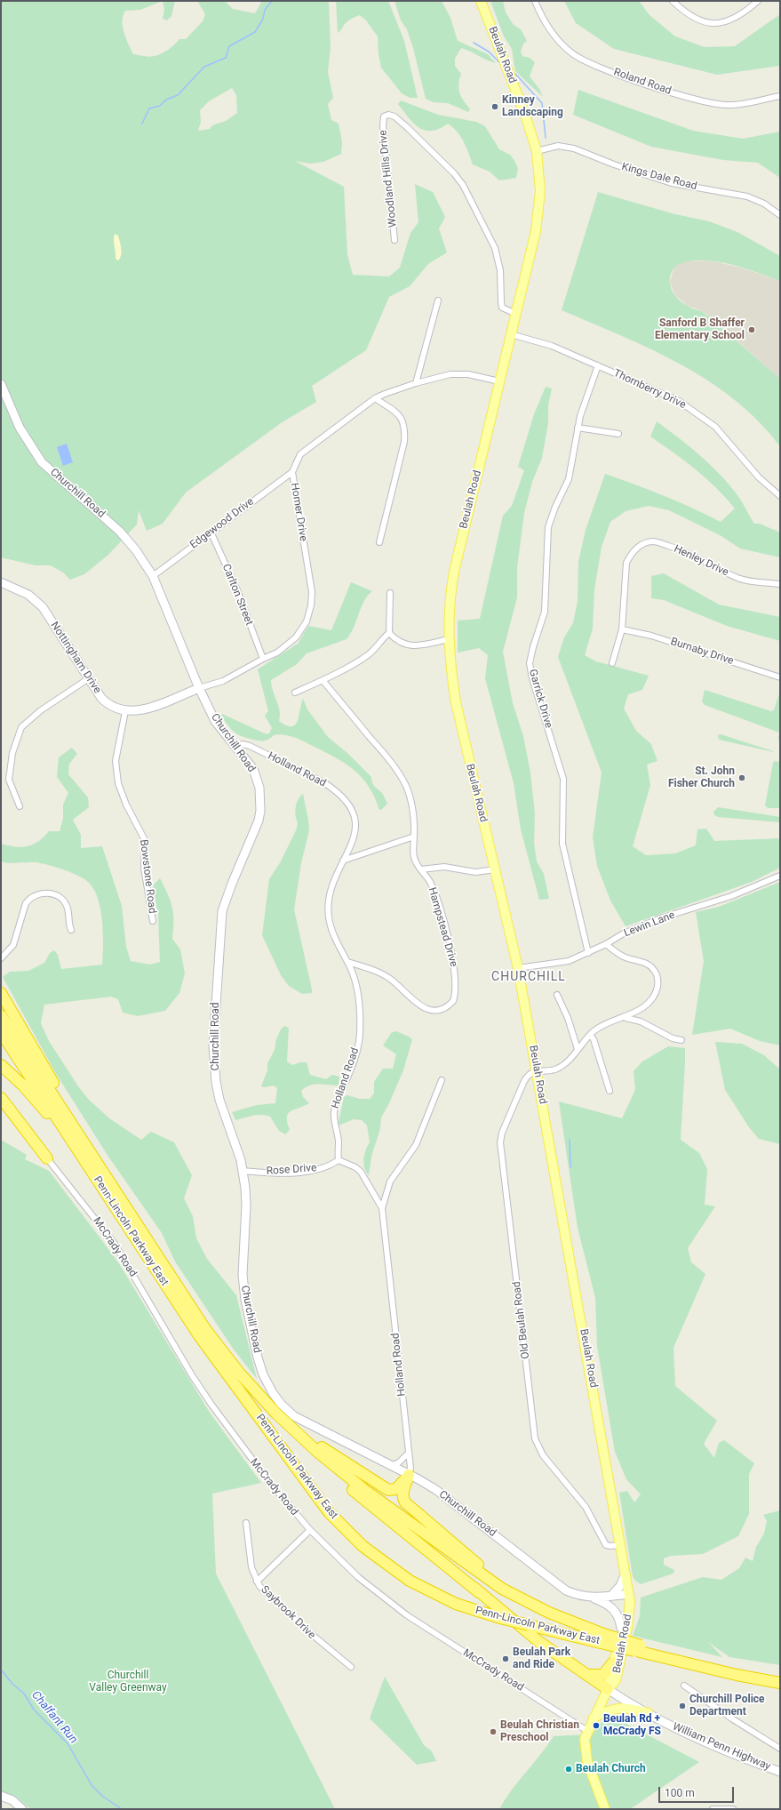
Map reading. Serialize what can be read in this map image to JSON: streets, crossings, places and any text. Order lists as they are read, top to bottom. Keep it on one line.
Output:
{"streets":{"highway":["Penn-Lincoln Parkway East"],"main road":["Beulah Road"],"street":["Roland Road","Kings Dale Road","Woodland Hills Drive","Thornberry Drive","Churchill Road","Homer Drive","Edgewood Drive","Henley Drive","Carlton Street","Burnaby Drive","Nottingham Drive","Garrick Drive","Holland Road","Bowstone Road","Lewin Lane","Hampstead Drive","Rose Drive","McCrady Road","Old Beulah Road","Saybrook Drive","William Penn Highway"]},"crossings":[["Beulah Road","Kings Dale Road"],["Beulah Road","Woodland Hills Drive"],["Beulah Road","Thornberry Drive"],["Beulah Road","Churchill Road"],["Beulah Road","Homer Drive"],["Beulah Road","Lewin Lane"],["Beulah Road","McCrady Road"],["Beulah Road","Old Beulah Road"],["Beulah Road","William Penn Highway"],["Thornberry Drive","Garrick Drive"],["Churchill Road","Homer Drive"],["Churchill Road","Edgewood Drive"],["Churchill Road","Holland Road"],["Churchill Road","Rose Drive"],["Homer Drive","Edgewood Drive"],["Homer Drive","Carlton Street"],["Edgewood Drive","Carlton Street"],["Henley Drive","Burnaby Drive"],["Nottingham Drive","Bowstone Road"],["Garrick Drive","Lewin Lane"],["Holland Road","Hampstead Drive"],["Holland Road","Rose Drive"]],"districts":["CHURCHILL"],"water":["Chalfant Run"],"parks":["Churchill Valley Greenway"],"places":["Kinney Landscaping","Sanford B Shaffer Elementary School","St. John Fisher Church","Beulah Park and Ride","Churchill Police Department","Beulah Rd + McCrady FS","Beulah Christian Preschool","Beulah Church"],"scale_bar":"100 m"}
